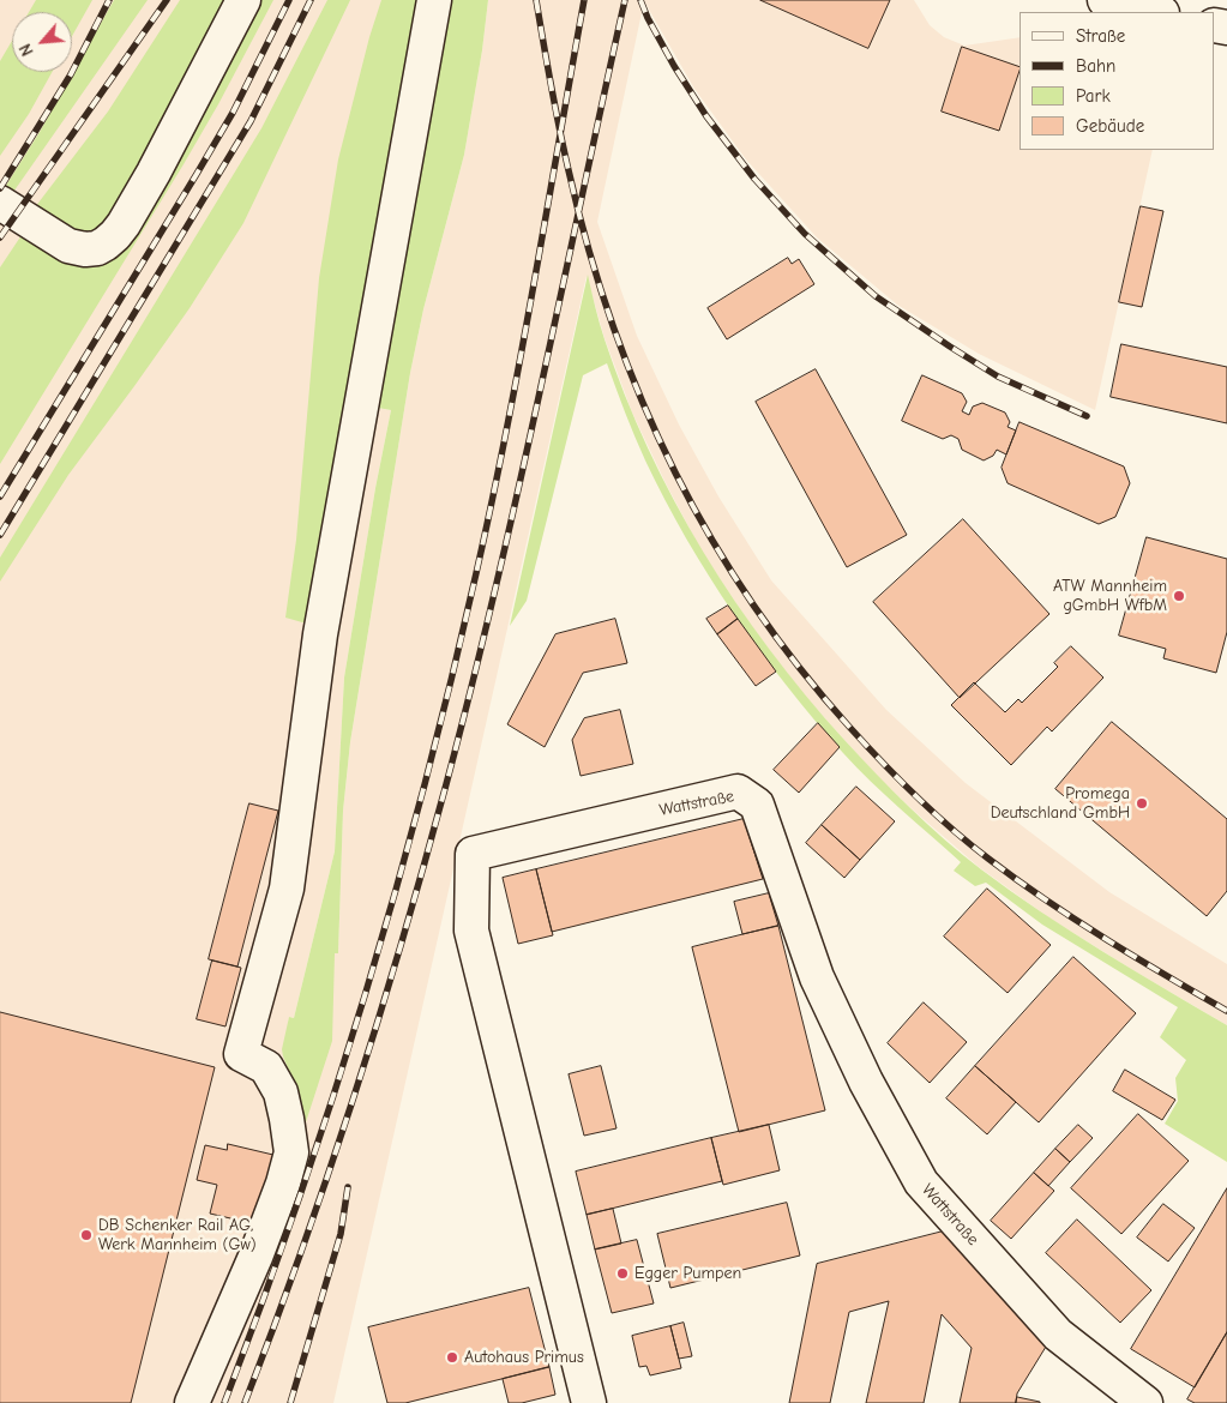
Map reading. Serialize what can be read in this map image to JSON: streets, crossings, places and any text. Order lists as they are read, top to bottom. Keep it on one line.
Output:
{"streets":{"street":["Wattstraße"]},"places":["ATW Mannheim gGmbH WfbM","Promega Deutschland GmbH","DB Schenker Rail AG, Werk Mannheim (Gw)","Egger Pumpen","Autohaus Primus"],"legend":["Straße","Bahn","Park","Gebäude"],"north":"bottom left"}
